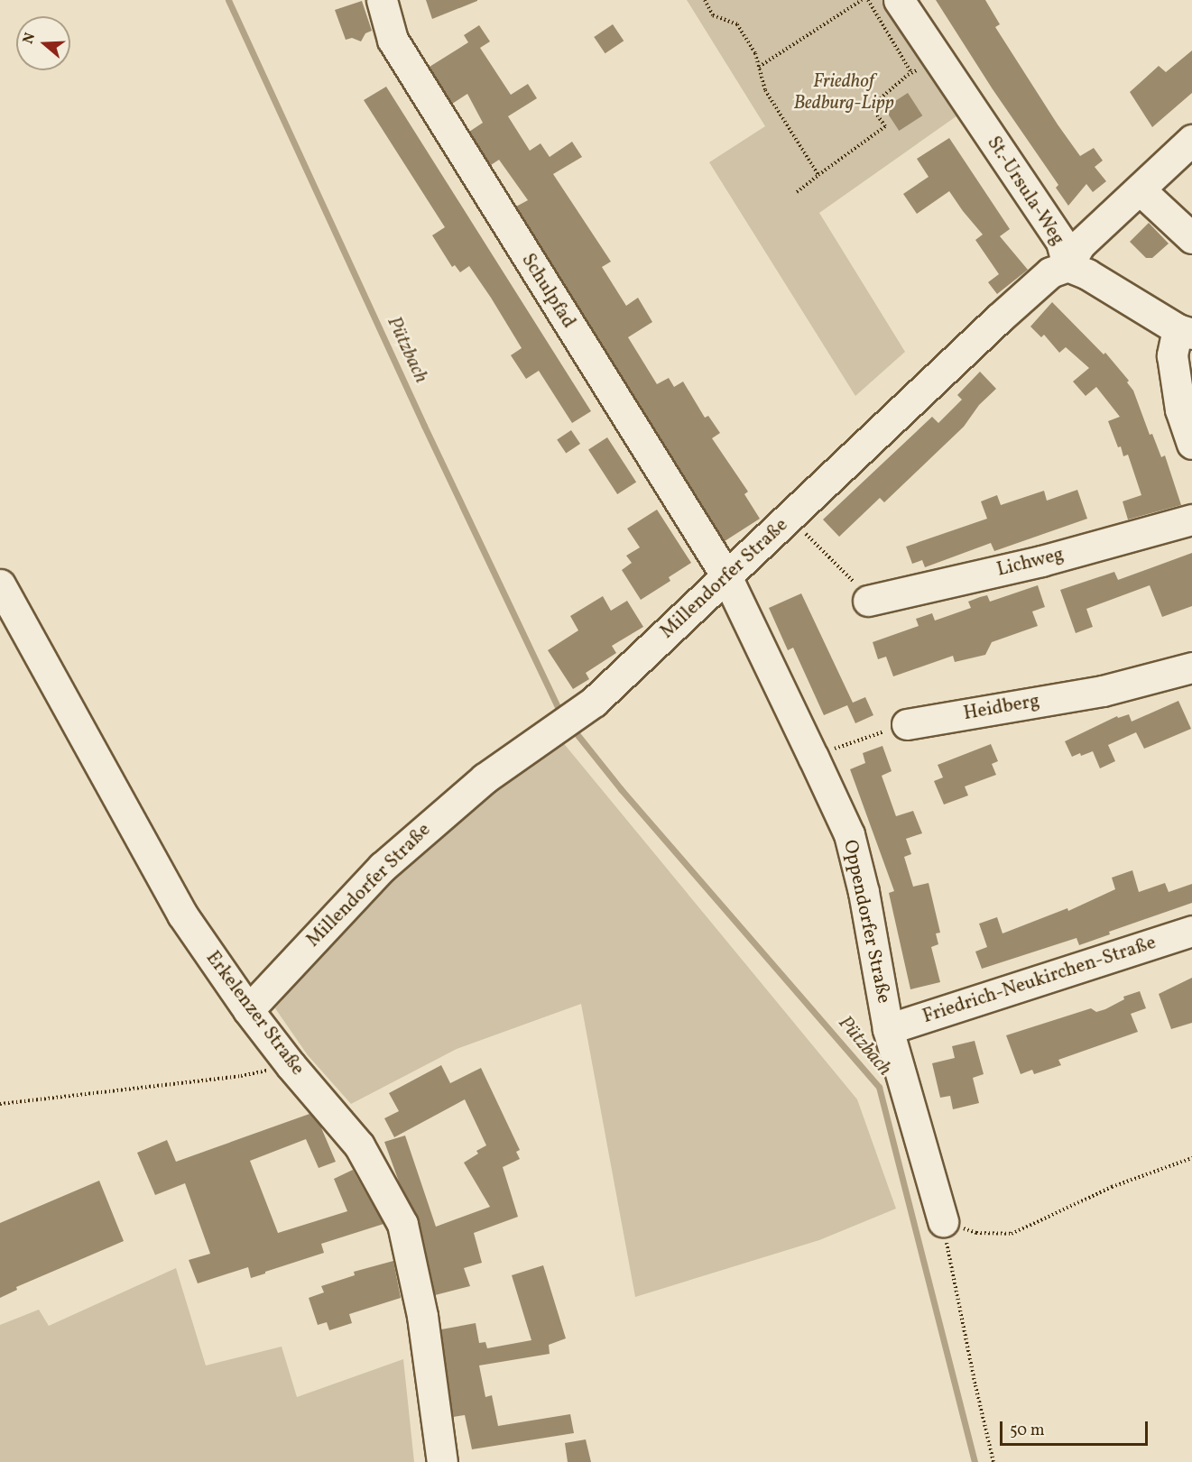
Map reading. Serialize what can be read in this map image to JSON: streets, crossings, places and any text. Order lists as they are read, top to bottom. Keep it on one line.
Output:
{"streets":{"street":["St.-Ursula-Weg","Schulpfad","Lichweg","Millendorfer Straße","Heidberg","Oppendorfer Straße","Friedrich-Neukirchen-Straße","Erkelenzer Straße"]},"crossings":[["St.-Ursula-Weg","Millendorfer Straße"],["Schulpfad","Millendorfer Straße"],["Schulpfad","Oppendorfer Straße"],["Millendorfer Straße","Oppendorfer Straße"],["Millendorfer Straße","Erkelenzer Straße"],["Oppendorfer Straße","Friedrich-Neukirchen-Straße"]],"water":["Pützbach"],"parks":["Friedhof Bedburg-Lipp"],"scale_bar":"50 m","north":"left"}
